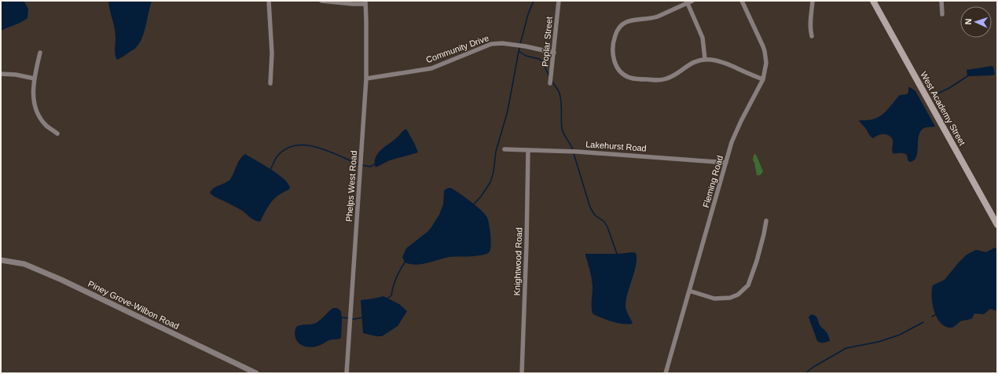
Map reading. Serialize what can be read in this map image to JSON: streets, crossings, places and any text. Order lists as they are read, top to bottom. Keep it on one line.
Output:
{"streets":{"main road":["West Academy Street"],"street":["Poplar Street","Community Drive","Lakehurst Road","Fleming Road","Phelps West Road","Knightwood Road","Piney Grove-Wilbon Road"]},"crossings":[["Poplar Street","Community Drive"],["Community Drive","Phelps West Road"],["Lakehurst Road","Fleming Road"],["Lakehurst Road","Knightwood Road"]],"north":"left"}
